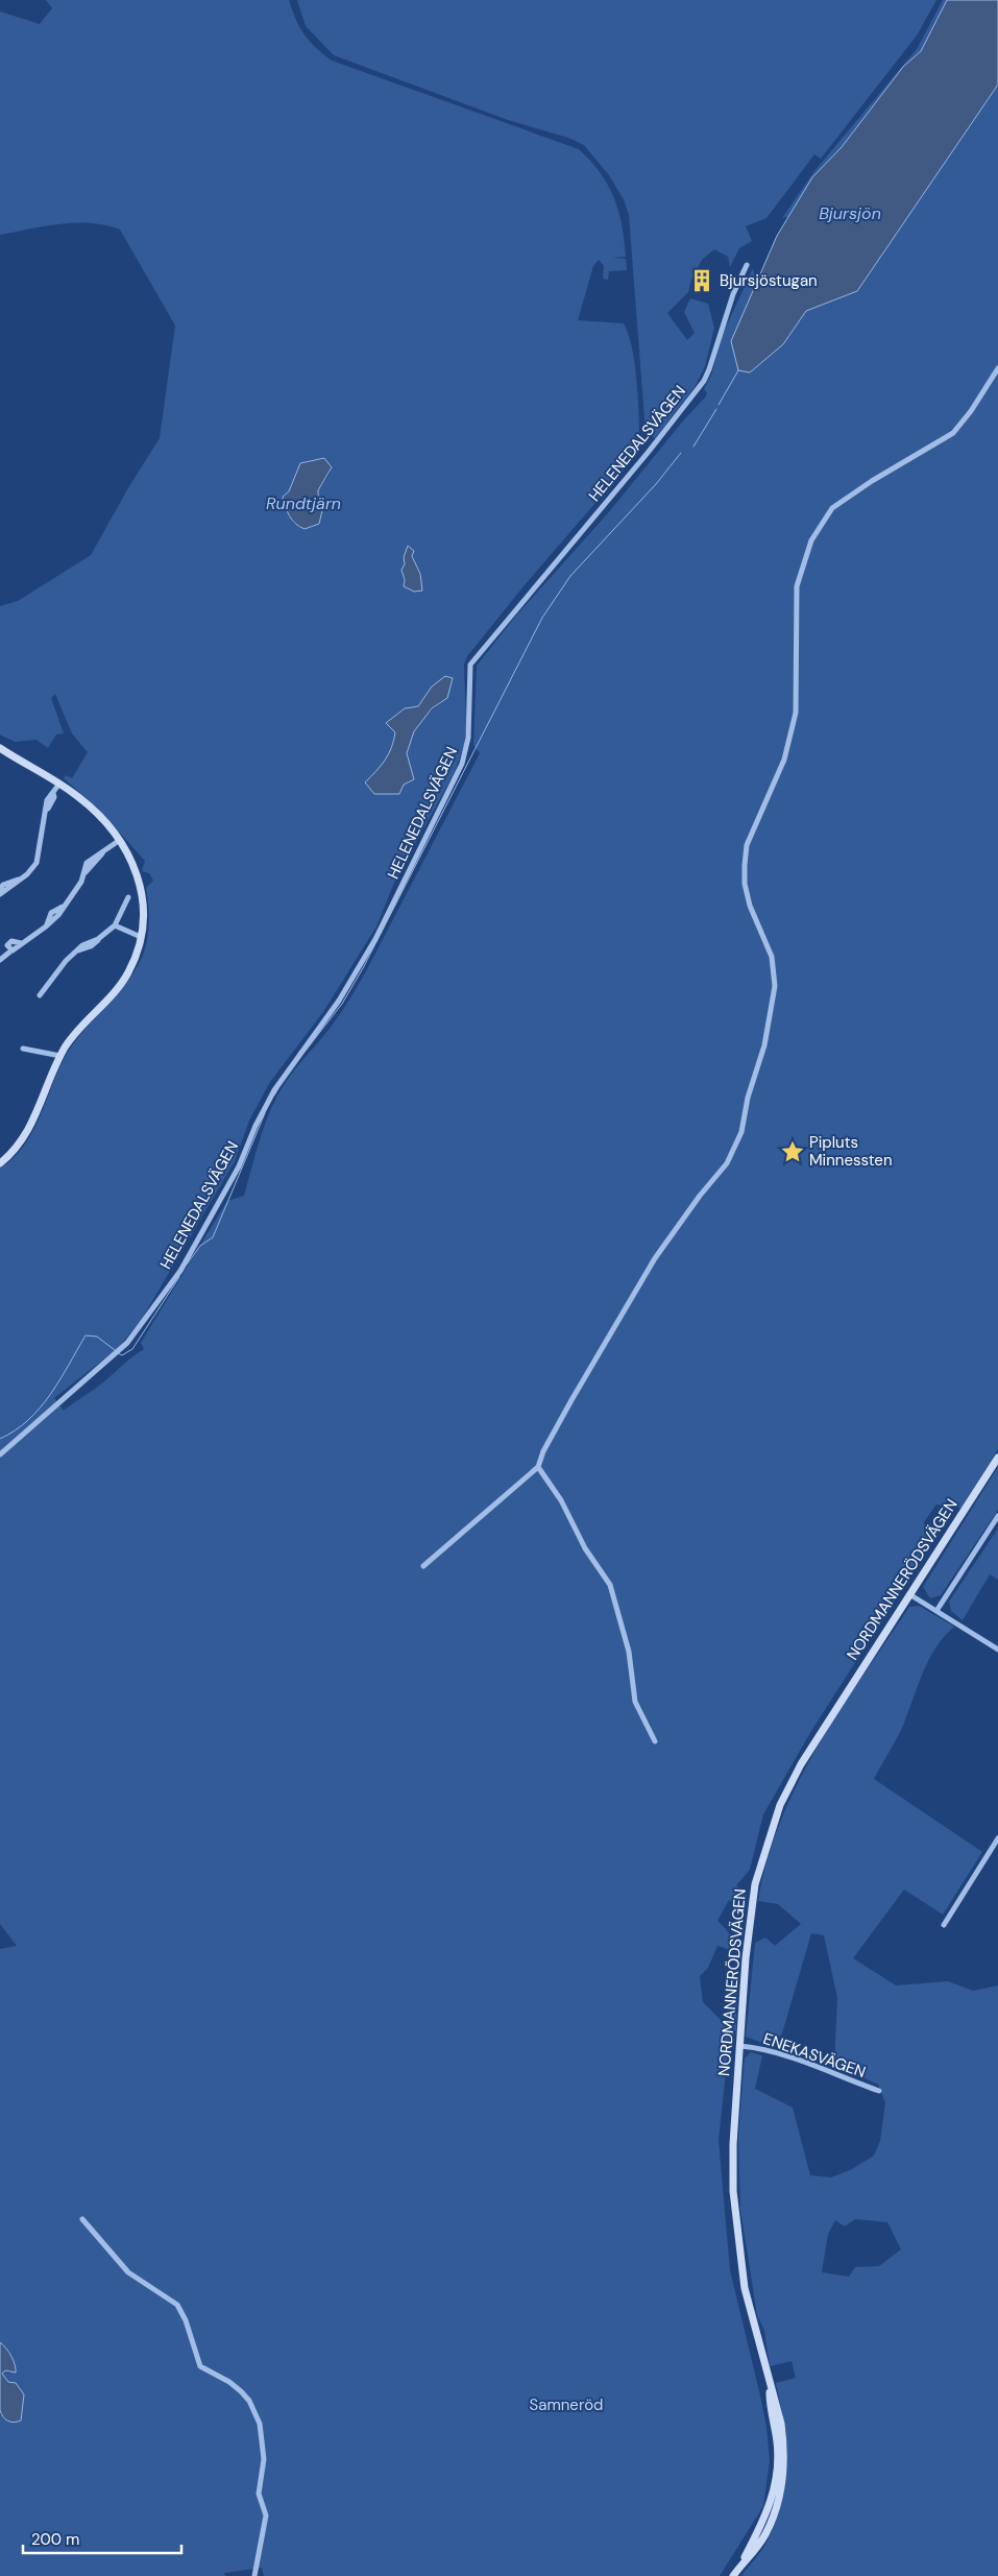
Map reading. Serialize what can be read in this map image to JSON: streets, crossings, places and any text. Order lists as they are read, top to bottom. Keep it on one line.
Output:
{"streets":{"main road":["NORDMANNERÖDSVÄGEN"],"street":["HELENEDALSVÄGEN","ENEKASVÄGEN"]},"crossings":[["NORDMANNERÖDSVÄGEN","ENEKASVÄGEN"]],"water":["Bjursjön","Rundtjärn"],"parks":["Samneröd"],"places":{"building":["Bjursjöstugan"],"place":["Pipluts Minnessten"]},"scale_bar":"200 m"}
